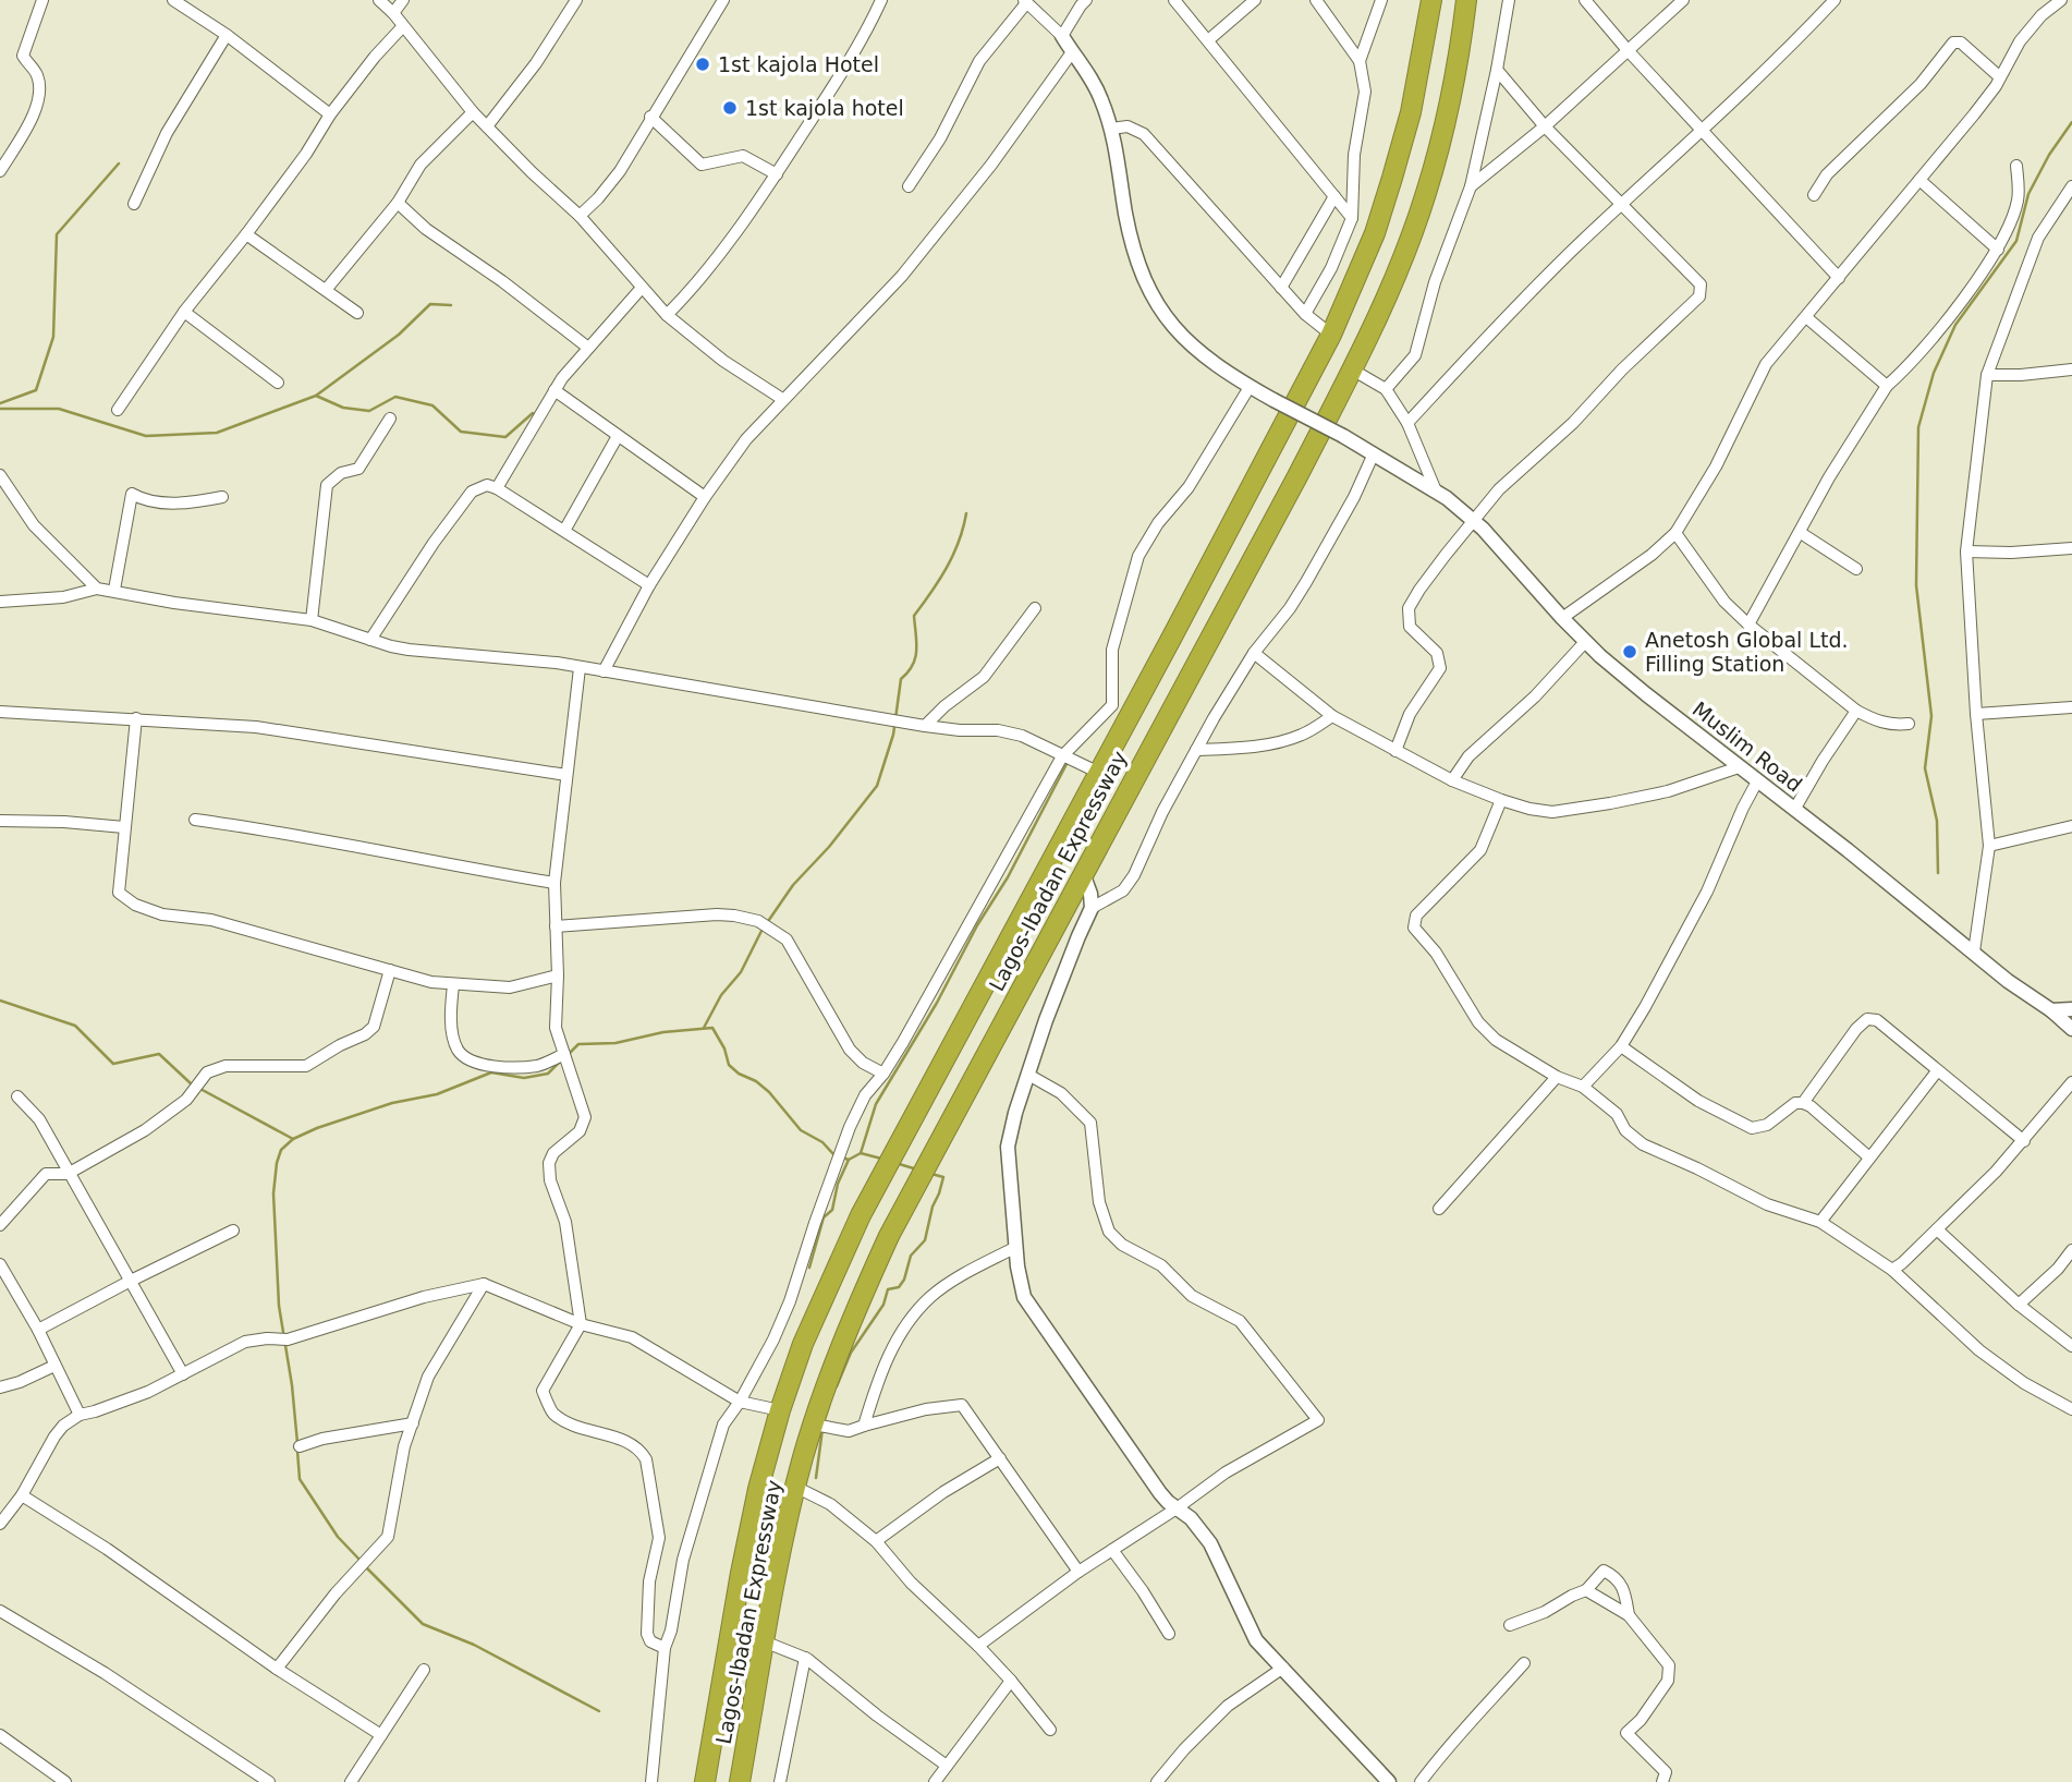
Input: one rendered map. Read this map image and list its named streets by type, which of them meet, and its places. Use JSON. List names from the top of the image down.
{
  "streets": {
    "highway": ["Lagos-Ibadan Expressway"],
    "street": ["Muslim Road"]
  },
  "places": ["1st kajola Hotel", "1st kajola hotel", "Anetosh Global Ltd. Filling Station"]
}
